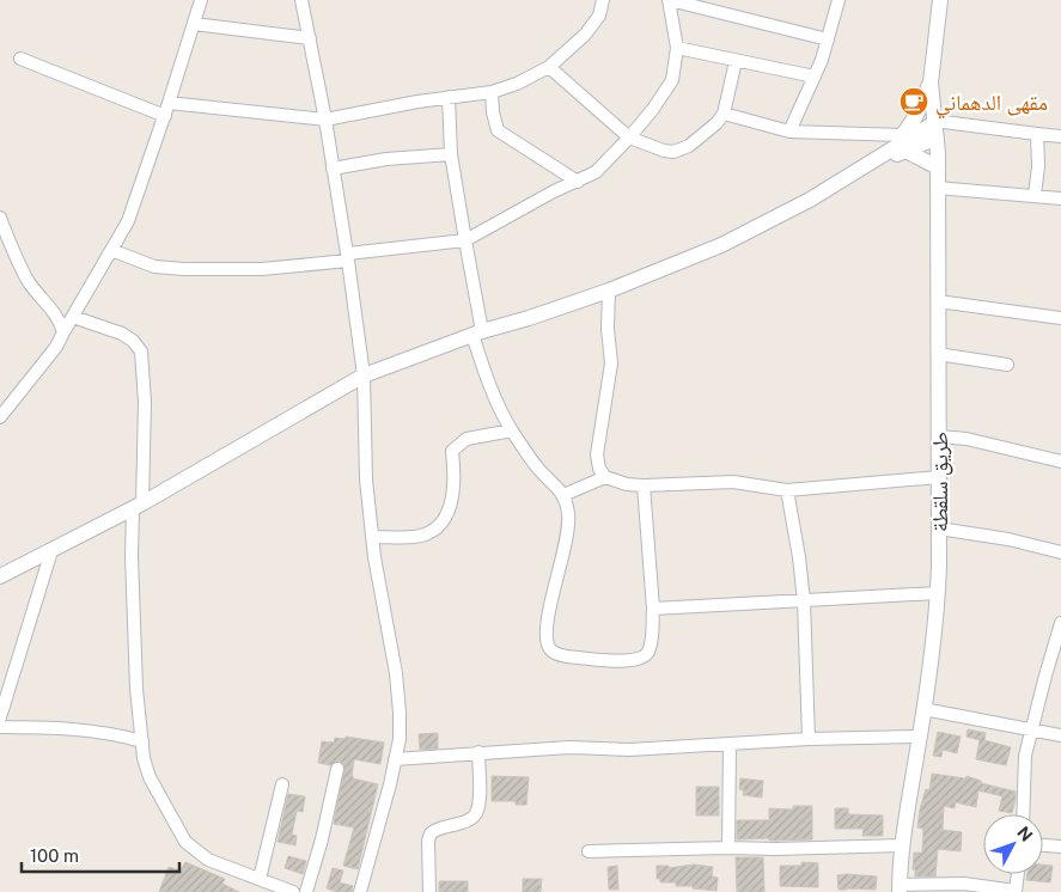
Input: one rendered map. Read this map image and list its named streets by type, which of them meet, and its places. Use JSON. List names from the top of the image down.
{
  "streets": {
    "street": ["طريق سلقطة"]
  },
  "places": {
    "cafe": ["مقهى الدهماني"]
  },
  "scale_bar": "100 m",
  "north": "top right"
}
